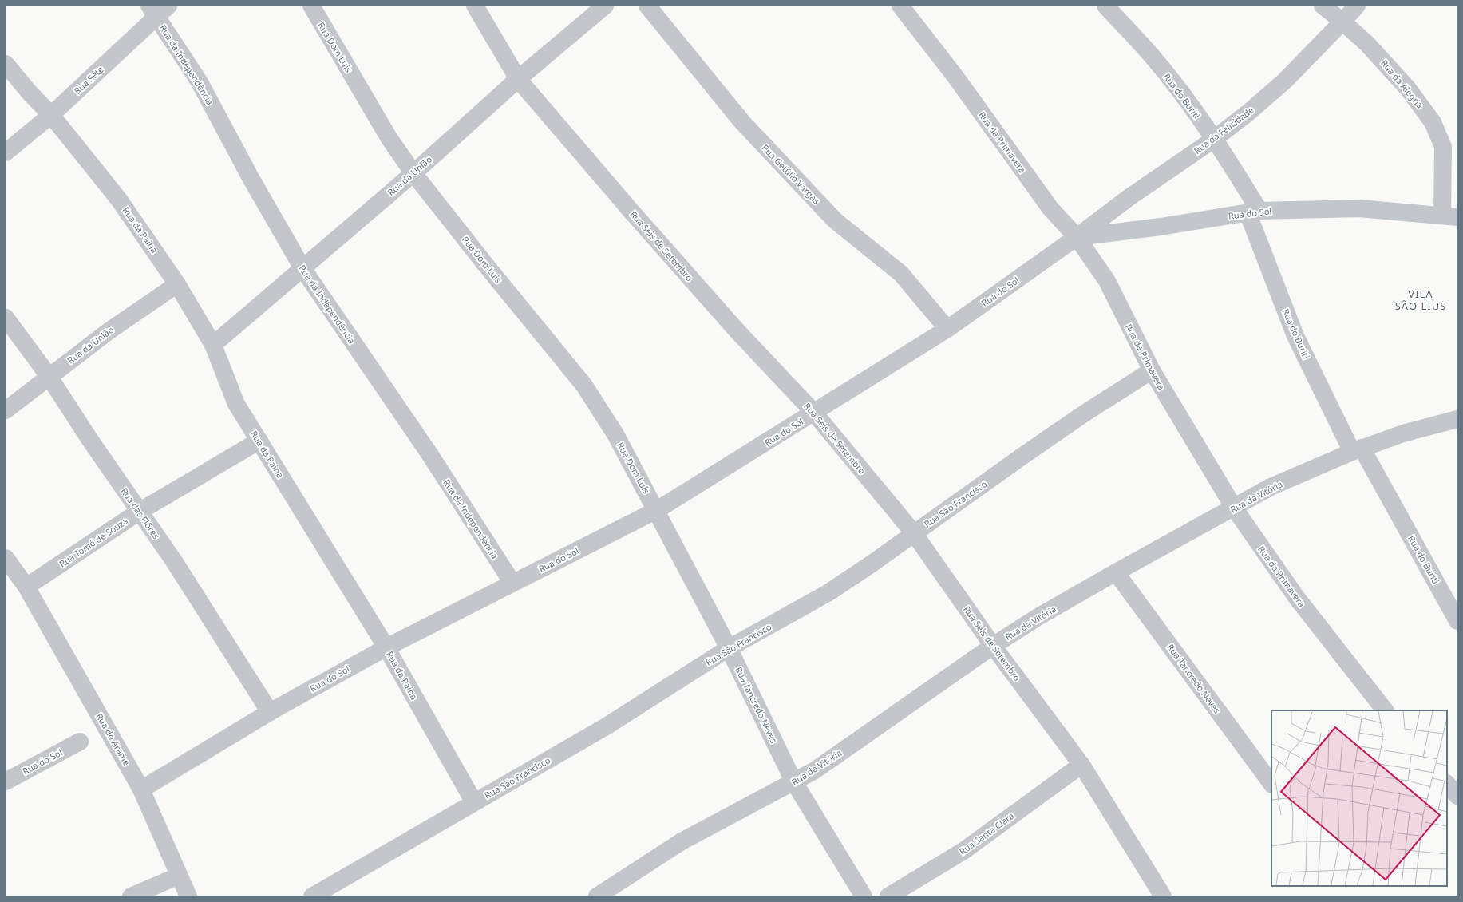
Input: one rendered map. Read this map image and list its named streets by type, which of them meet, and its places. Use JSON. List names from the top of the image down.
{
  "streets": {
    "street": [
      "Rua Dom Luís",
      "Rua da Independência",
      "Rua Sete",
      "Rua da Alegria",
      "Rua do Buriti",
      "Rua da Felicidade",
      "Rua da Primavera",
      "Rua Getúlio Vargas",
      "Rua da União",
      "Rua do Sol",
      "Rua da Paina",
      "Rua Seis de Setembro",
      "Rua da Vitória",
      "Rua São Francisco",
      "Rua das Flôres",
      "Rua Tomé de Souza",
      "Rua Tancredo Neves",
      "Rua do Arame",
      "Rua Santa Clara"
    ]
  },
  "crossings": [
    ["Rua Dom Luís", "Rua da União"],
    ["Rua Dom Luís", "Rua do Sol"],
    ["Rua Dom Luís", "Rua Tancredo Neves"],
    ["Rua da Independência", "Rua Sete"],
    ["Rua da Independência", "Rua da União"],
    ["Rua da Independência", "Rua do Sol"],
    ["Rua Sete", "Rua da Paina"],
    ["Rua da Alegria", "Rua da Felicidade"],
    ["Rua da Alegria", "Rua do Sol"],
    ["Rua do Buriti", "Rua da Felicidade"],
    ["Rua do Buriti", "Rua do Sol"],
    ["Rua do Buriti", "Rua da Vitória"],
    ["Rua da Felicidade", "Rua da Primavera"],
    ["Rua da Felicidade", "Rua do Sol"],
    ["Rua da Primavera", "Rua do Sol"],
    ["Rua da Primavera", "Rua da Vitória"],
    ["Rua da Primavera", "Rua São Francisco"],
    ["Rua Getúlio Vargas", "Rua do Sol"],
    ["Rua da União", "Rua da Paina"],
    ["Rua da União", "Rua Seis de Setembro"],
    ["Rua da União", "Rua das Flôres"],
    ["Rua do Sol", "Rua da Paina"],
    ["Rua do Sol", "Rua Seis de Setembro"],
    ["Rua do Sol", "Rua das Flôres"],
    ["Rua do Sol", "Rua Tancredo Neves"],
    ["Rua do Sol", "Rua do Arame"],
    ["Rua da Paina", "Rua São Francisco"],
    ["Rua da Paina", "Rua Tomé de Souza"],
    ["Rua Seis de Setembro", "Rua da Vitória"],
    ["Rua Seis de Setembro", "Rua São Francisco"],
    ["Rua Seis de Setembro", "Rua Santa Clara"],
    ["Rua da Vitória", "Rua Tancredo Neves"],
    ["Rua São Francisco", "Rua Tancredo Neves"],
    ["Rua das Flôres", "Rua Tomé de Souza"],
    ["Rua Tomé de Souza", "Rua do Arame"]
  ],
  "districts": ["VILA SÃO LIUS"]
}
